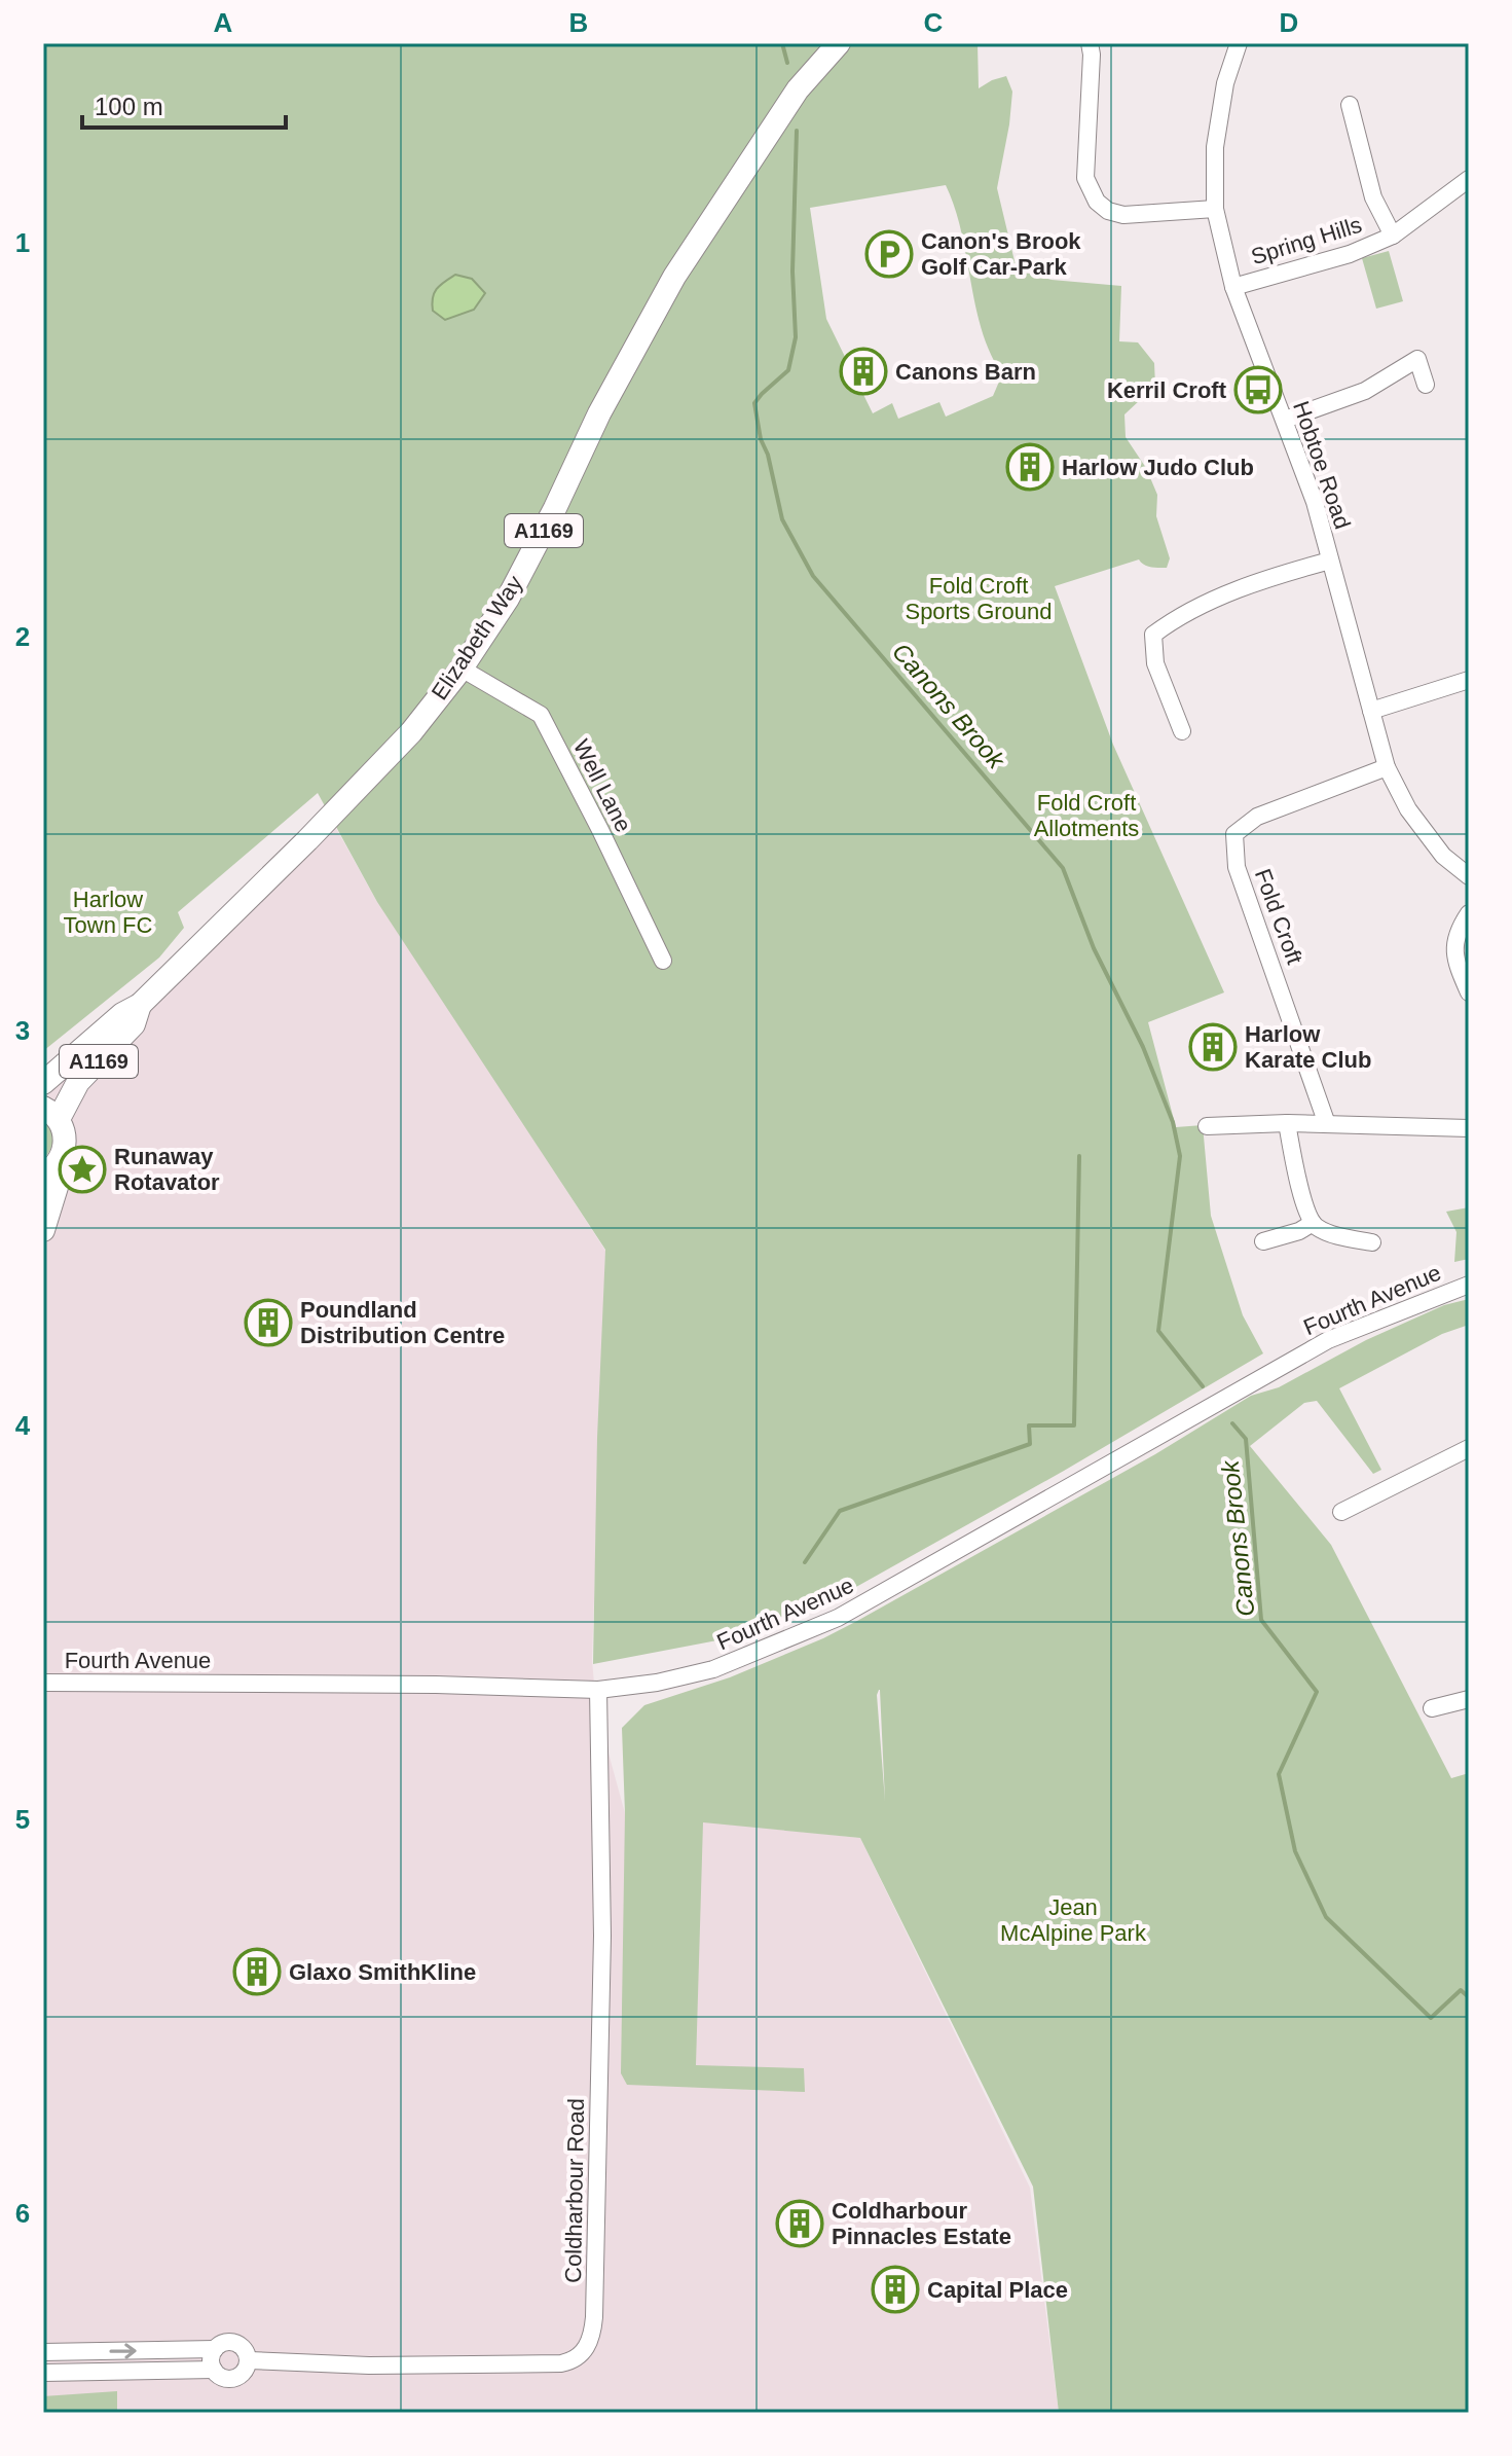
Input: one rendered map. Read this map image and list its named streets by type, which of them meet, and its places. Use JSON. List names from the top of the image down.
{
  "streets": {
    "main road": ["A1169", "Elizabeth Way"],
    "street": [
      "Spring Hills",
      "Hobtoe Road",
      "Well Lane",
      "Fold Croft",
      "Fourth Avenue",
      "Coldharbour Road"
    ]
  },
  "crossings": [
    ["Spring Hills", "Hobtoe Road"],
    ["Hobtoe Road", "Fold Croft"],
    ["Elizabeth Way", "Well Lane"],
    ["Fourth Avenue", "Coldharbour Road"]
  ],
  "water": ["Canons Brook"],
  "parks": [
    "Fold Croft Sports Ground",
    "Fold Croft Allotments",
    "Harlow Town FC",
    "Jean McAlpine Park"
  ],
  "places": {
    "parking": ["Canon's Brook Golf Car-Park"],
    "building": [
      "Canons Barn",
      "Harlow Judo Club",
      "Harlow Karate Club",
      "Poundland Distribution Centre",
      "Glaxo SmithKline",
      "Coldharbour Pinnacles Estate",
      "Capital Place"
    ],
    "bus stop": ["Kerril Croft"],
    "place": ["Runaway Rotavator"]
  },
  "scale_bar": "100 m",
  "grid": {
    "columns": [
      "A",
      "B",
      "C",
      "D"
    ],
    "rows": [
      "1",
      "2",
      "3",
      "4",
      "5",
      "6"
    ]
  }
}
